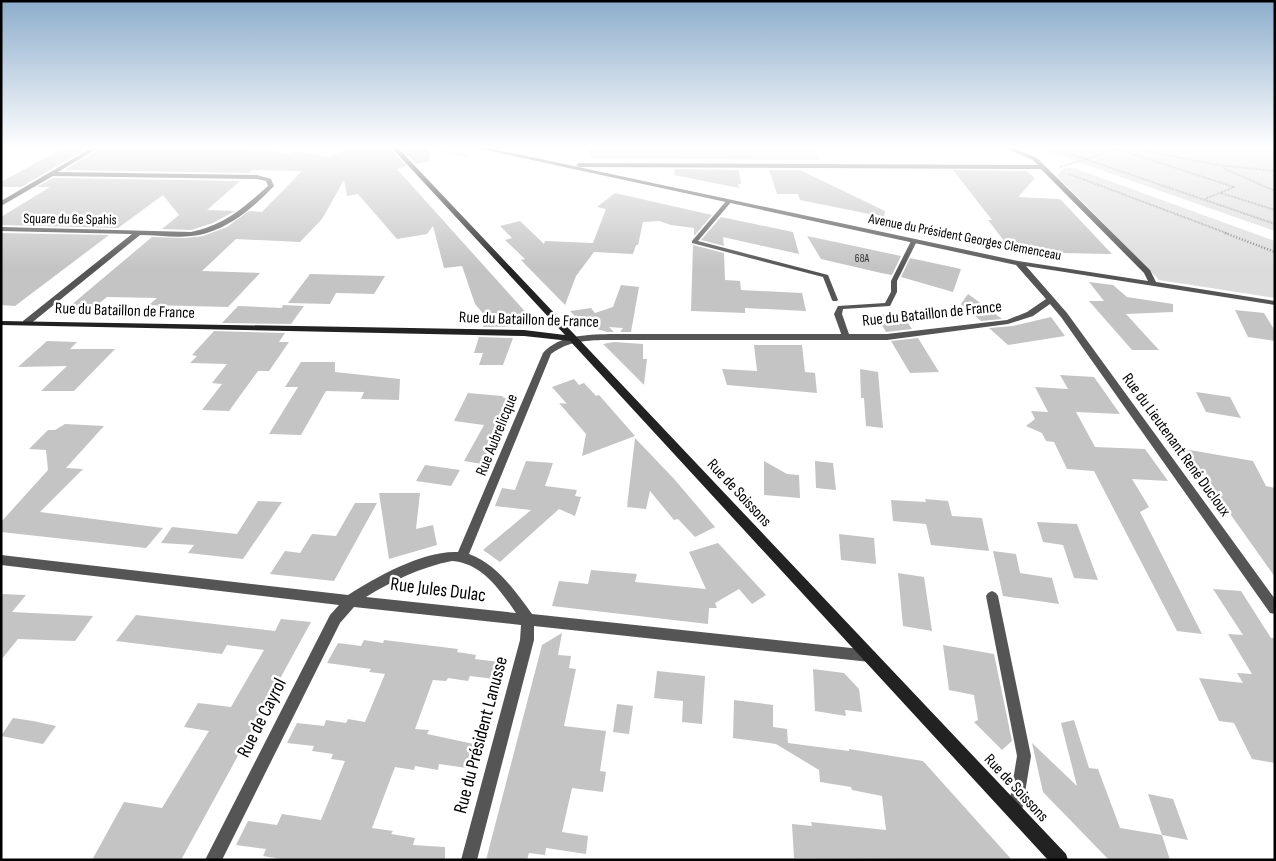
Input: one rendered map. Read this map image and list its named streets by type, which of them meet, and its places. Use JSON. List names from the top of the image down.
{
  "streets": {
    "main road": ["Rue du Bataillon de France", "Rue de Soissons"],
    "street": [
      "Square du 6e Spahis",
      "Avenue du Président Georges Clemenceau",
      "Rue Aubrelicque",
      "Rue du Lieutenant René Ducloux",
      "Rue Jules Dulac",
      "Rue de Cayrol",
      "Rue du Président Lanusse"
    ]
  },
  "crossings": [
    ["Square du 6e Spahis", "Rue du Bataillon de France"],
    ["Avenue du Président Georges Clemenceau", "Rue du Lieutenant René Ducloux"],
    ["Rue du Bataillon de France", "Rue Aubrelicque"],
    ["Rue du Bataillon de France", "Rue du Lieutenant René Ducloux"],
    ["Rue du Bataillon de France", "Rue de Soissons"],
    ["Rue Aubrelicque", "Rue de Soissons"],
    ["Rue Aubrelicque", "Rue de Cayrol"],
    ["Rue de Soissons", "Rue Jules Dulac"],
    ["Rue Jules Dulac", "Rue de Cayrol"],
    ["Rue Jules Dulac", "Rue du Président Lanusse"]
  ],
  "house_numbers": ["68A"]
}
